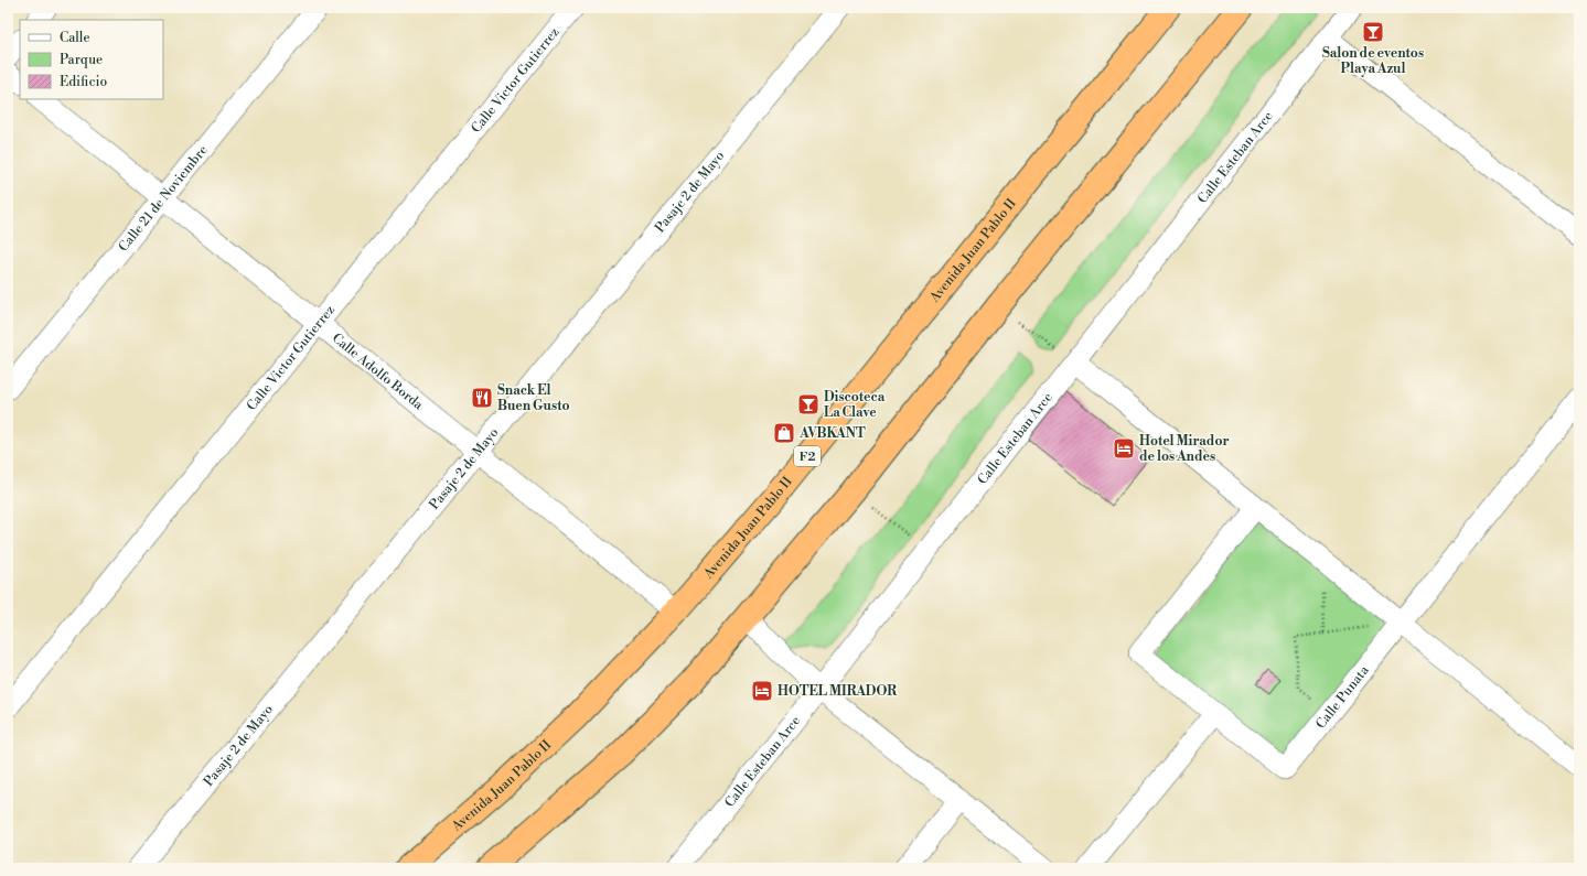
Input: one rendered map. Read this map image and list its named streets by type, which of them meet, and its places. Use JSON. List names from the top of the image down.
{
  "streets": {
    "highway": ["Avenida Juan Pablo II", "F2"],
    "street": [
      "Calle Victor Gutierrez",
      "Calle Esteban Arce",
      "Pasaje 2 de Mayo",
      "Calle 21 de Noviembre",
      "Calle Adolfo Borda",
      "Calle Punata"
    ]
  },
  "crossings": [
    ["Calle Victor Gutierrez", "Calle Adolfo Borda"],
    ["Pasaje 2 de Mayo", "Calle Adolfo Borda"],
    ["Calle 21 de Noviembre", "Calle Adolfo Borda"],
    ["Avenida Juan Pablo II", "Calle Adolfo Borda"]
  ],
  "places": {
    "bar": ["Salon de eventos Playa Azul", "Discoteca La Clave"],
    "restaurant": ["Snack El Buen Gusto"],
    "shop": ["AVBKANT"],
    "hotel": ["Hotel Mirador de los Andes", "HOTEL MIRADOR"]
  },
  "legend": ["Calle", "Parque", "Edificio"]
}
